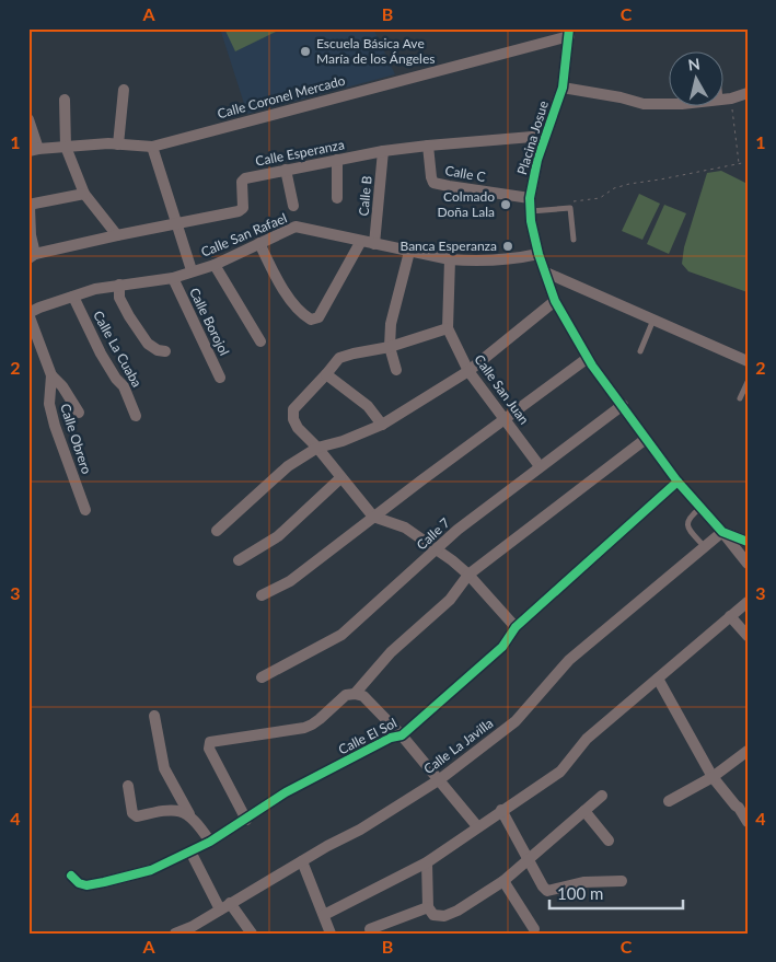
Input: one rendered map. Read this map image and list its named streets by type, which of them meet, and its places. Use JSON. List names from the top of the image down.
{
  "streets": {
    "street": [
      "Calle Coronel Mercado",
      "Placina Josue",
      "Calle Esperanza",
      "Calle C",
      "Calle B",
      "Calle San Rafael",
      "Calle Borojol",
      "Calle La Cuaba",
      "Calle San Juan",
      "Calle Obrero",
      "Calle 7",
      "Calle El Sol",
      "Calle La Javilla"
    ]
  },
  "crossings": [
    ["Calle Coronel Mercado", "Placina Josue"],
    ["Placina Josue", "Calle Esperanza"],
    ["Placina Josue", "Calle C"],
    ["Placina Josue", "Calle San Rafael"],
    ["Placina Josue", "Calle 7"],
    ["Placina Josue", "Calle El Sol"],
    ["Placina Josue", "Calle La Javilla"],
    ["Calle Esperanza", "Calle C"],
    ["Calle Esperanza", "Calle B"],
    ["Calle B", "Calle San Rafael"],
    ["Calle San Rafael", "Calle Borojol"],
    ["Calle San Rafael", "Calle La Cuaba"],
    ["Calle San Rafael", "Calle San Juan"],
    ["Calle San Rafael", "Calle Obrero"],
    ["Calle San Juan", "Calle 7"]
  ],
  "places": ["Escuela Básica Ave María de los Ángeles", "Colmado Doña Lala", "Banca Esperanza"],
  "scale_bar": "100 m",
  "north": "top",
  "grid": {
    "columns": ["A", "B", "C"],
    "rows": [
      "1",
      "2",
      "3",
      "4"
    ]
  }
}
